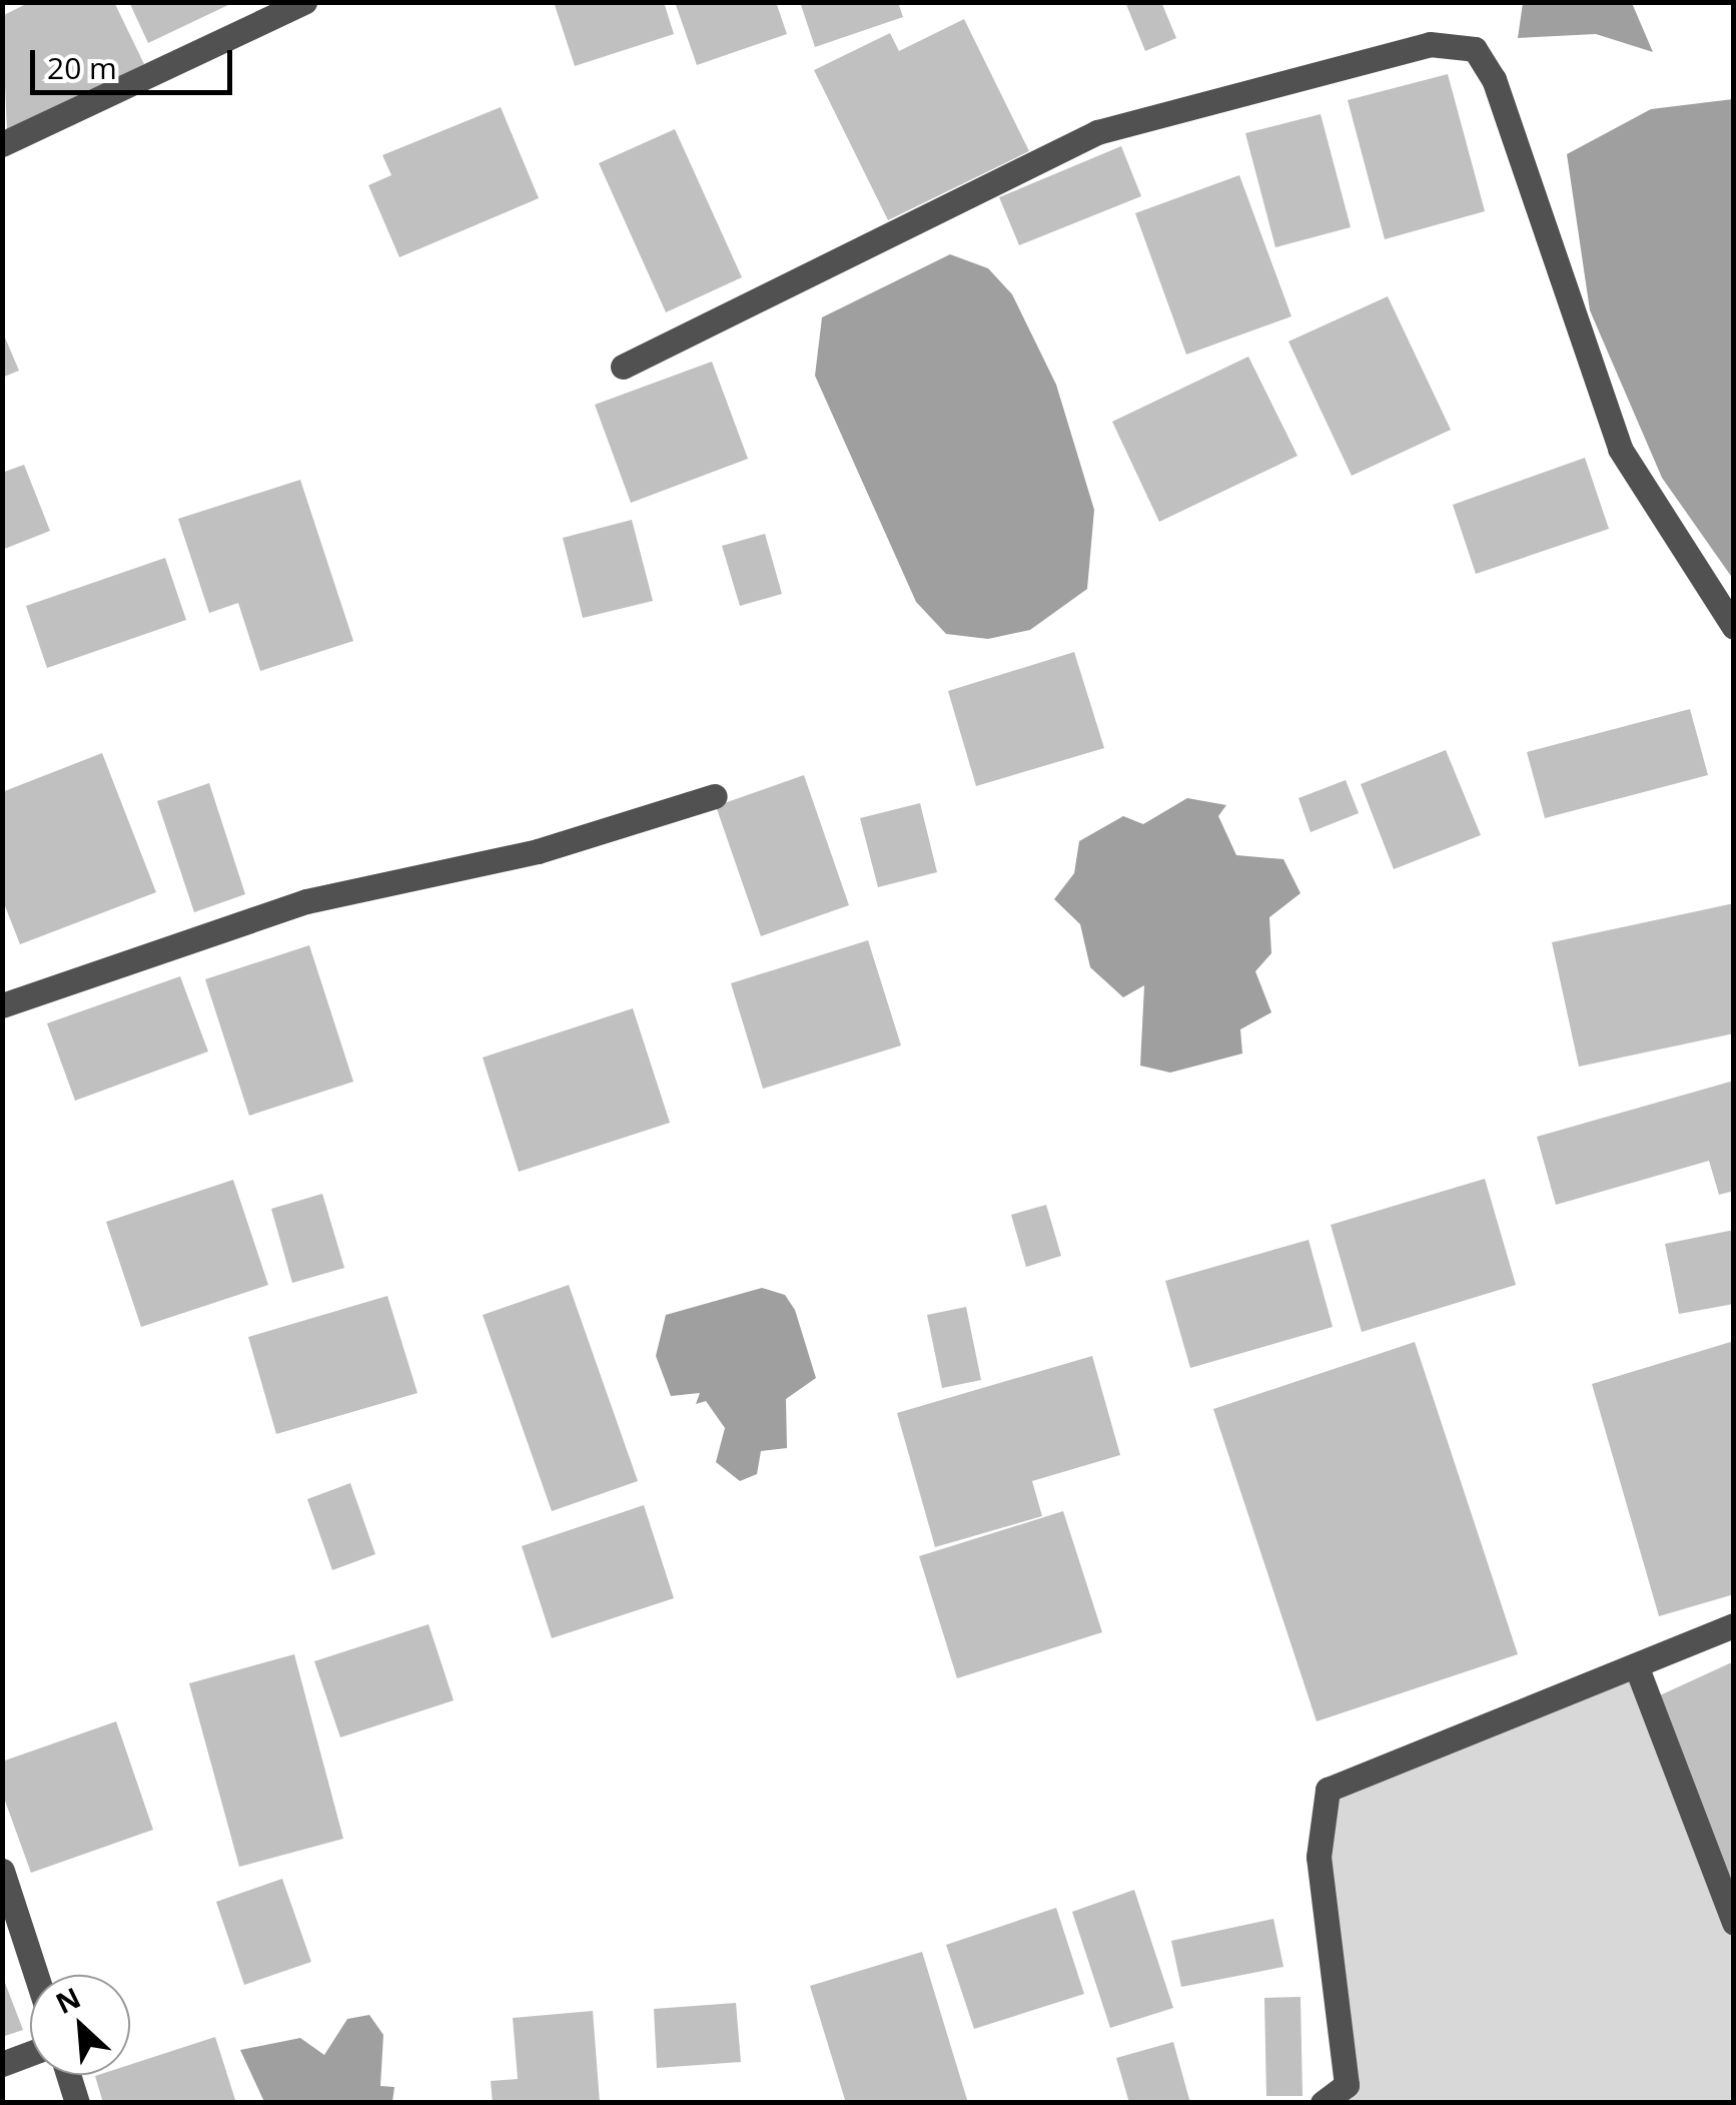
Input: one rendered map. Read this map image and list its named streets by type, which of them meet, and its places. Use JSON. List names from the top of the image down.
{
  "scale_bar": "20 m",
  "north": "top left"
}
